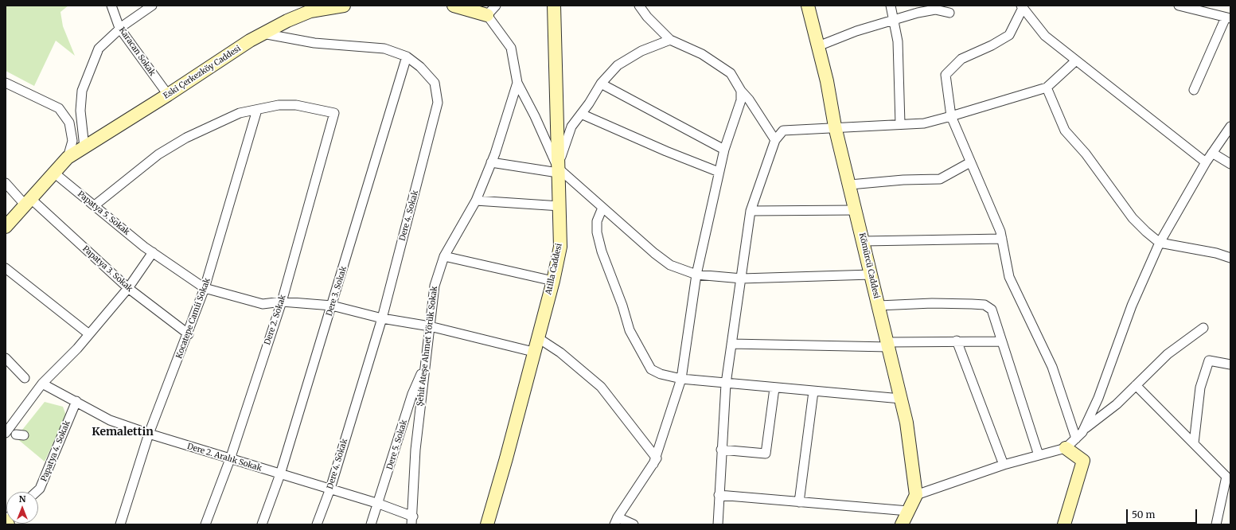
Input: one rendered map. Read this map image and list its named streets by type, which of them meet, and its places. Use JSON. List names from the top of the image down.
{
  "streets": {
    "street": [
      "Karacan Sokak",
      "Eski Çerkezköy Caddesi",
      "Papatya 5. Sokak",
      "Dere 4. Sokak",
      "Kömürcü Caddesi",
      "Papatya 3. Sokak",
      "Atilla Caddesi",
      "Dere 3. Sokak",
      "Kocatepe Camii Sokak",
      "Dere 2. Sokak",
      "Şehit Ateşe Ahmet Yörük Sokak",
      "Dere 5. Sokak",
      "Papatya 4. Sokak",
      "Dere 2. Aralık Sokak"
    ]
  },
  "crossings": [
    ["Karacan Sokak", "Eski Çerkezköy Caddesi"],
    ["Eski Çerkezköy Caddesi", "Papatya 5. Sokak"],
    ["Eski Çerkezköy Caddesi", "Dere 4. Sokak"],
    ["Eski Çerkezköy Caddesi", "Papatya 3. Sokak"],
    ["Papatya 5. Sokak", "Dere 4. Sokak"],
    ["Papatya 5. Sokak", "Atilla Caddesi"],
    ["Papatya 5. Sokak", "Dere 3. Sokak"],
    ["Papatya 5. Sokak", "Kocatepe Camii Sokak"],
    ["Papatya 5. Sokak", "Dere 2. Sokak"],
    ["Papatya 5. Sokak", "Şehit Ateşe Ahmet Yörük Sokak"],
    ["Dere 4. Sokak", "Dere 3. Sokak"],
    ["Dere 4. Sokak", "Dere 2. Aralık Sokak"],
    ["Papatya 3. Sokak", "Kocatepe Camii Sokak"],
    ["Dere 3. Sokak", "Dere 2. Aralık Sokak"],
    ["Kocatepe Camii Sokak", "Dere 2. Sokak"],
    ["Kocatepe Camii Sokak", "Dere 2. Aralık Sokak"],
    ["Dere 2. Sokak", "Dere 2. Aralık Sokak"],
    ["Şehit Ateşe Ahmet Yörük Sokak", "Dere 5. Sokak"],
    ["Şehit Ateşe Ahmet Yörük Sokak", "Dere 2. Aralık Sokak"],
    ["Dere 5. Sokak", "Dere 2. Aralık Sokak"],
    ["Papatya 4. Sokak", "Dere 2. Aralık Sokak"]
  ],
  "districts": ["Kemalettin"],
  "scale_bar": "50 m",
  "north": "top"
}
